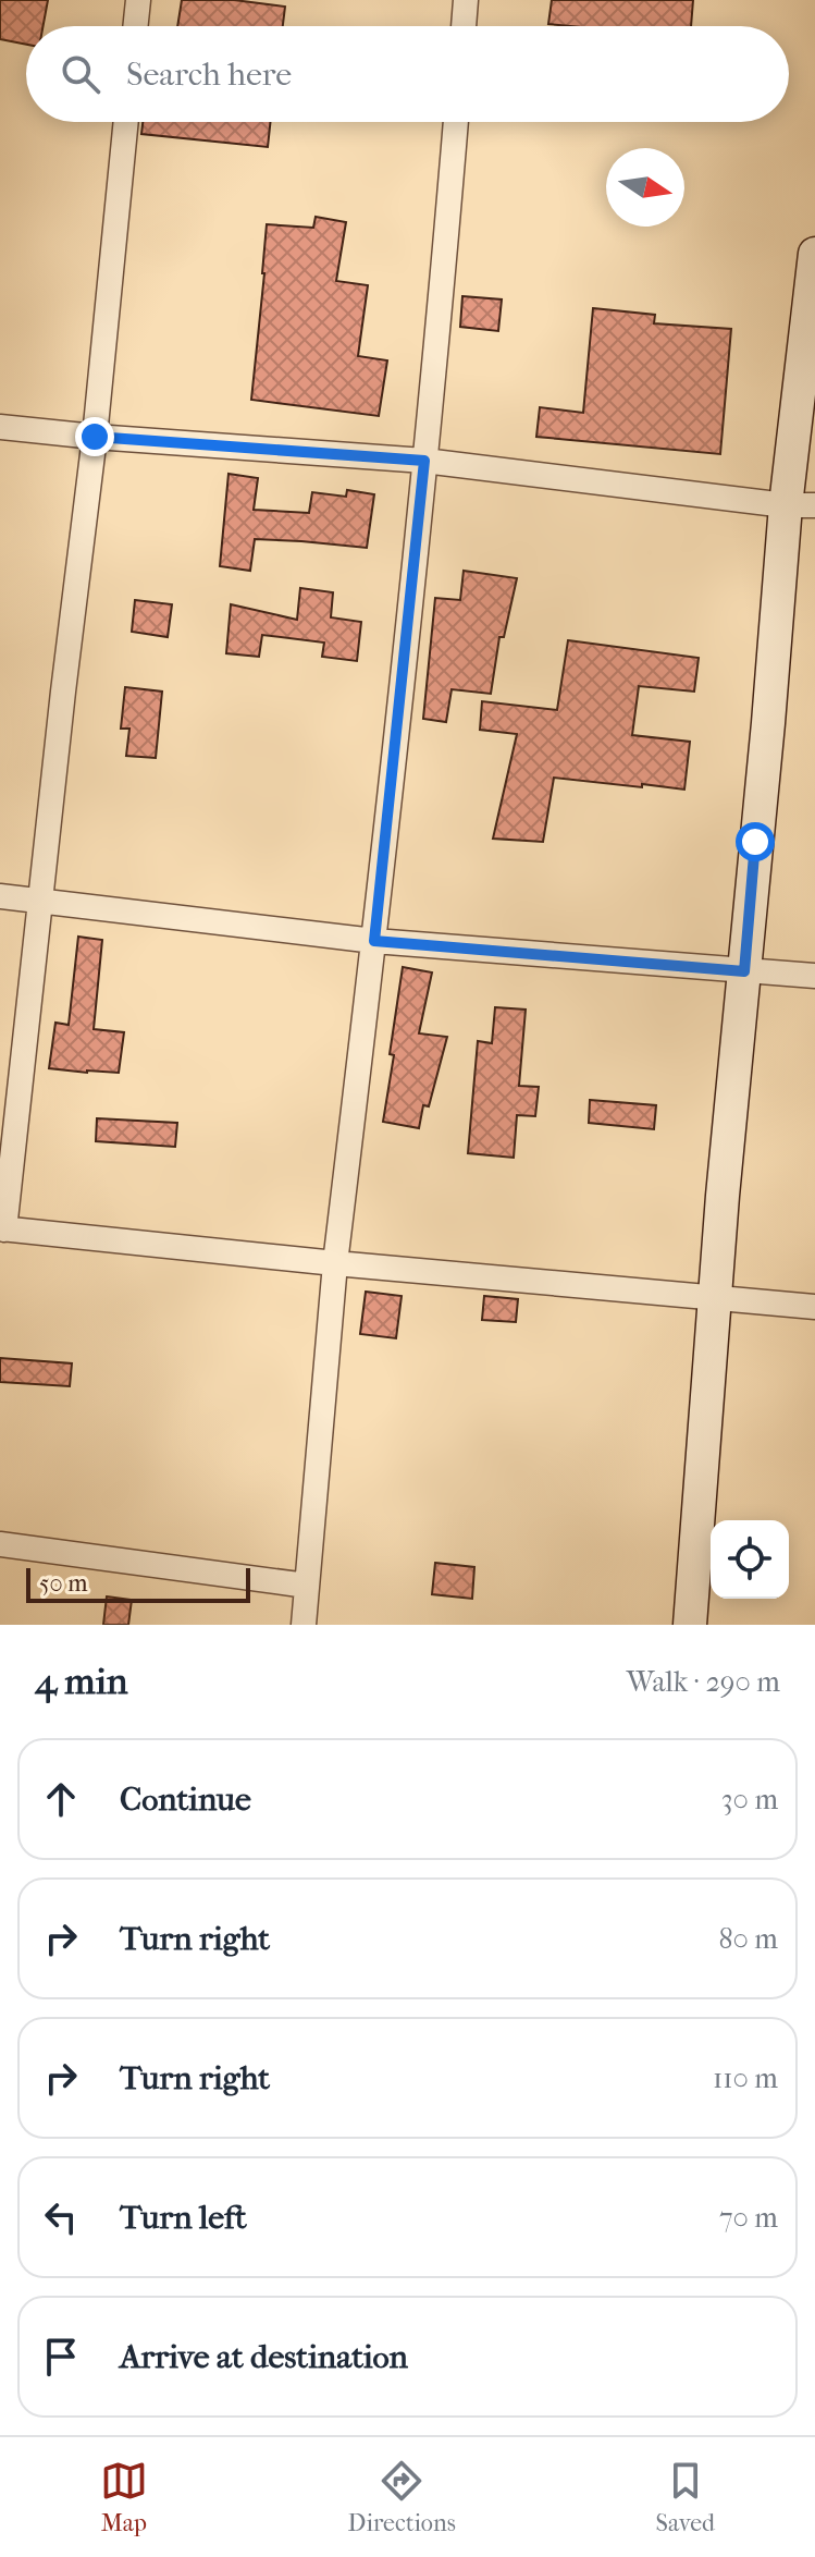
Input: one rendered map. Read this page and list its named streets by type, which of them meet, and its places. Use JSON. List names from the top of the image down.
{
  "scale_bar": "50 m",
  "north": "right",
  "page": {
    "search": "Search here",
    "scale": "50 m",
    "heading": ["4 min", "Walk · 290 m"],
    "list": [
      ["Continue", "30 m"],
      ["Turn right", "80 m"],
      ["Turn right", "110 m"],
      ["Turn left", "70 m"],
      "Arrive at destination"
    ],
    "nav": ["Map", "Directions", "Saved"]
  }
}
